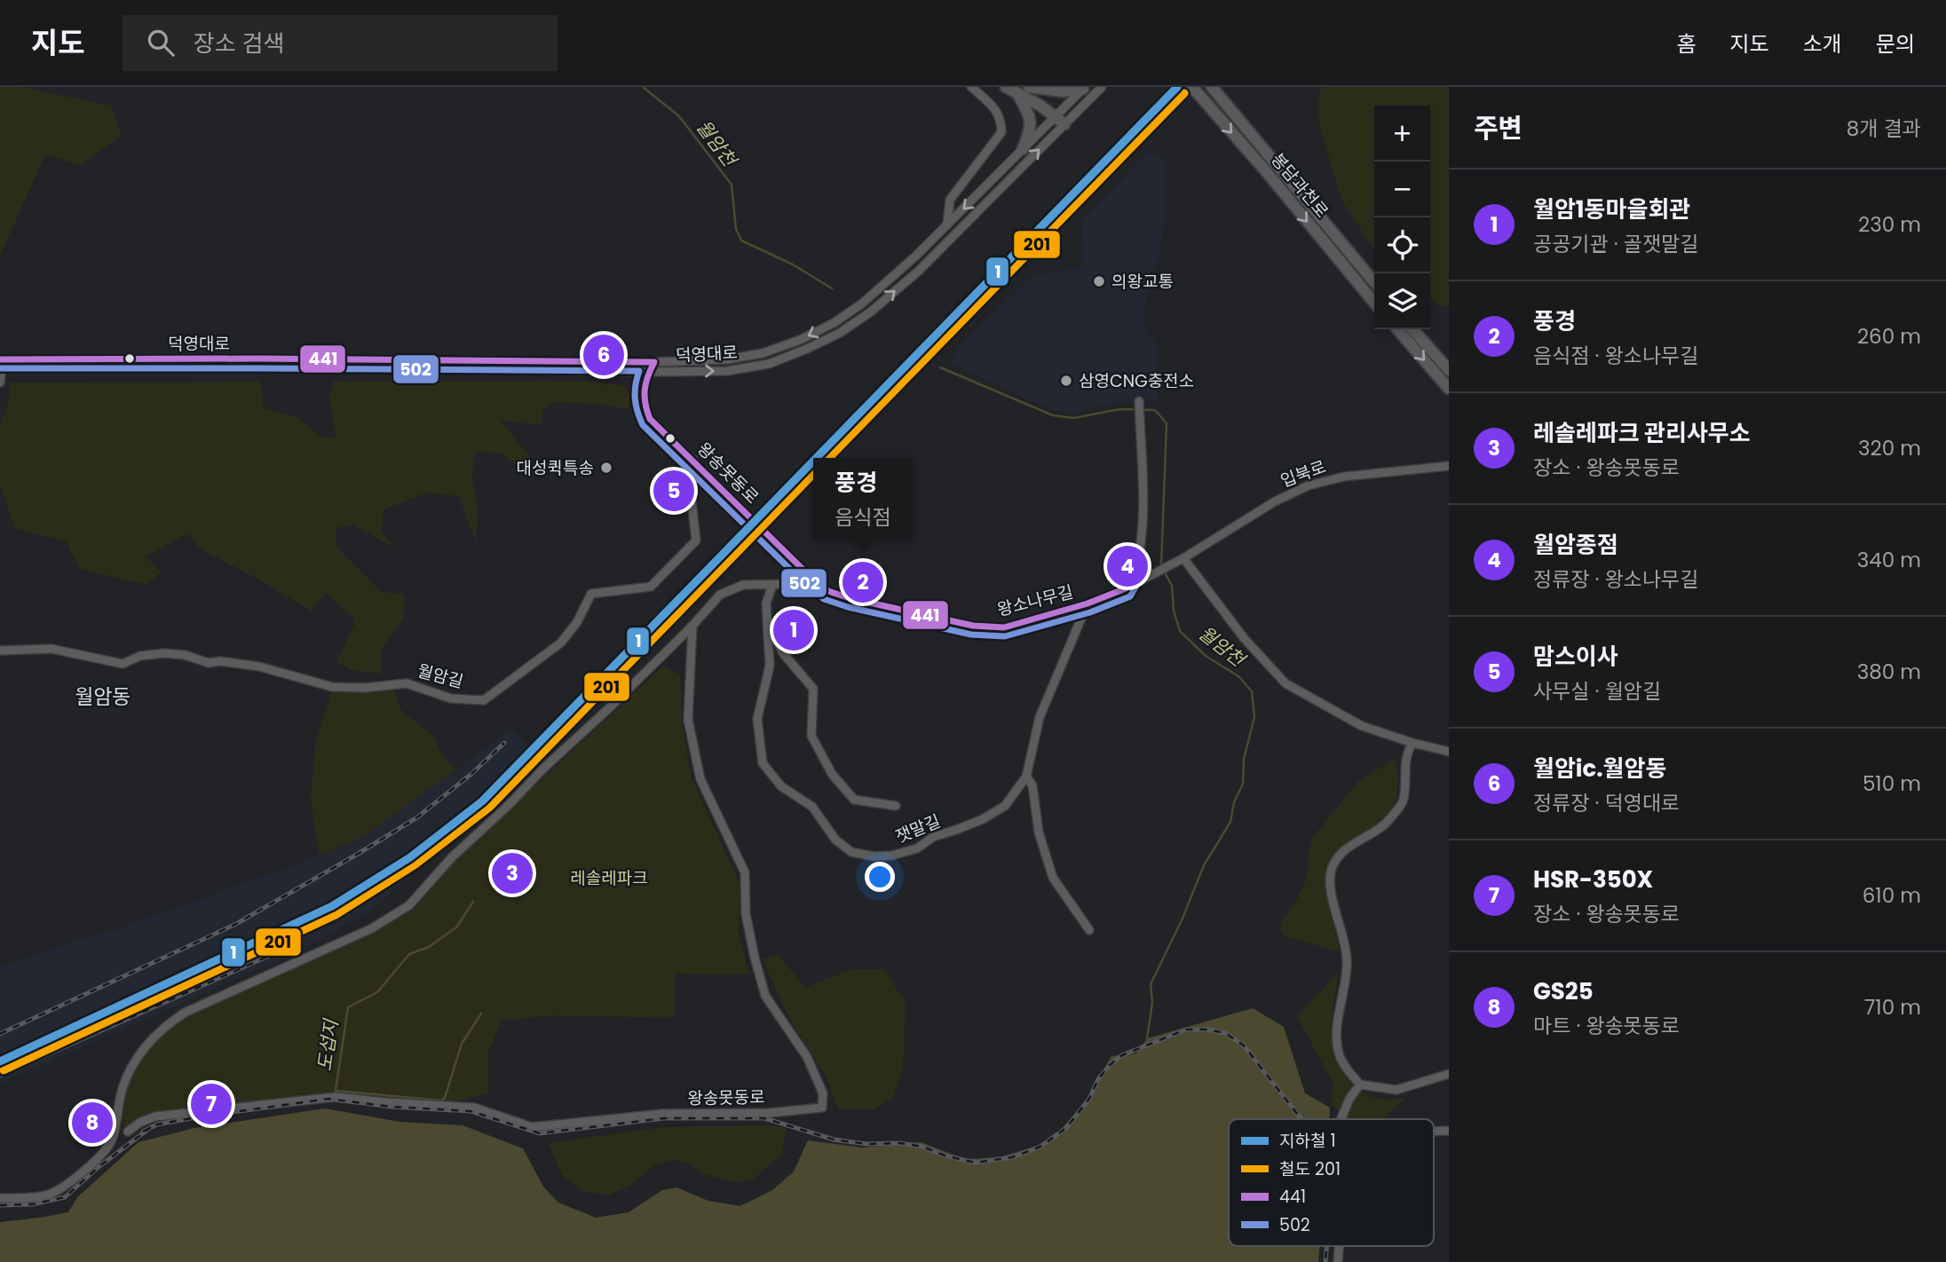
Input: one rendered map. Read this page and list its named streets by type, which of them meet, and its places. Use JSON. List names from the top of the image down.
{
  "streets": {
    "highway": ["봉담과천로"],
    "street": [
      "덕영대로",
      "왕송못동로",
      "입북로",
      "왕소나무길",
      "월암길",
      "잿말길"
    ]
  },
  "crossings": [
    ["덕영대로", "왕송못동로"],
    ["왕송못동로", "왕소나무길"],
    ["왕송못동로", "월암길"],
    ["입북로", "왕소나무길"],
    ["왕소나무길", "잿말길"]
  ],
  "districts": ["월암동"],
  "water": ["월암천", "도섭지"],
  "parks": ["레솔레파크"],
  "places": ["의왕교통", "삼영CNG충전소", "대성퀵특송"],
  "lines": [
    "metro line 1",
    "rail line 201",
    "transit line 441",
    "transit line 502"
  ],
  "legend": [
    "지하철 1",
    "철도 201",
    "441",
    "502"
  ],
  "page": {
    "header": "지도",
    "search": "장소 검색",
    "nav": [
      "홈",
      "지도",
      "소개",
      "문의"
    ],
    "heading": ["주변", "8개 결과"],
    "map_buttons": ["+", "−"],
    "list": [
      {
        "mark": "1",
        "name": "월암1동마을회관",
        "note": "공공기관 · 골잿말길",
        "value": "230 m"
      },
      {
        "mark": "2",
        "name": "풍경",
        "note": "음식점 · 왕소나무길",
        "value": "260 m"
      },
      {
        "mark": "3",
        "name": "레솔레파크 관리사무소",
        "note": "장소 · 왕송못동로",
        "value": "320 m"
      },
      {
        "mark": "4",
        "name": "월암종점",
        "note": "정류장 · 왕소나무길",
        "value": "340 m"
      },
      {
        "mark": "5",
        "name": "맘스이사",
        "note": "사무실 · 월암길",
        "value": "380 m"
      },
      {
        "mark": "6",
        "name": "월암ic.월암동",
        "note": "정류장 · 덕영대로",
        "value": "510 m"
      },
      {
        "mark": "7",
        "name": "HSR-350X",
        "note": "장소 · 왕송못동로",
        "value": "610 m"
      },
      {
        "mark": "8",
        "name": "GS25",
        "note": "마트 · 왕송못동로",
        "value": "710 m"
      }
    ],
    "pins": [
      "6",
      "5",
      "4",
      "2",
      "1",
      "3",
      "7",
      "8"
    ],
    "popup": ["풍경", "음식점"]
  }
}
